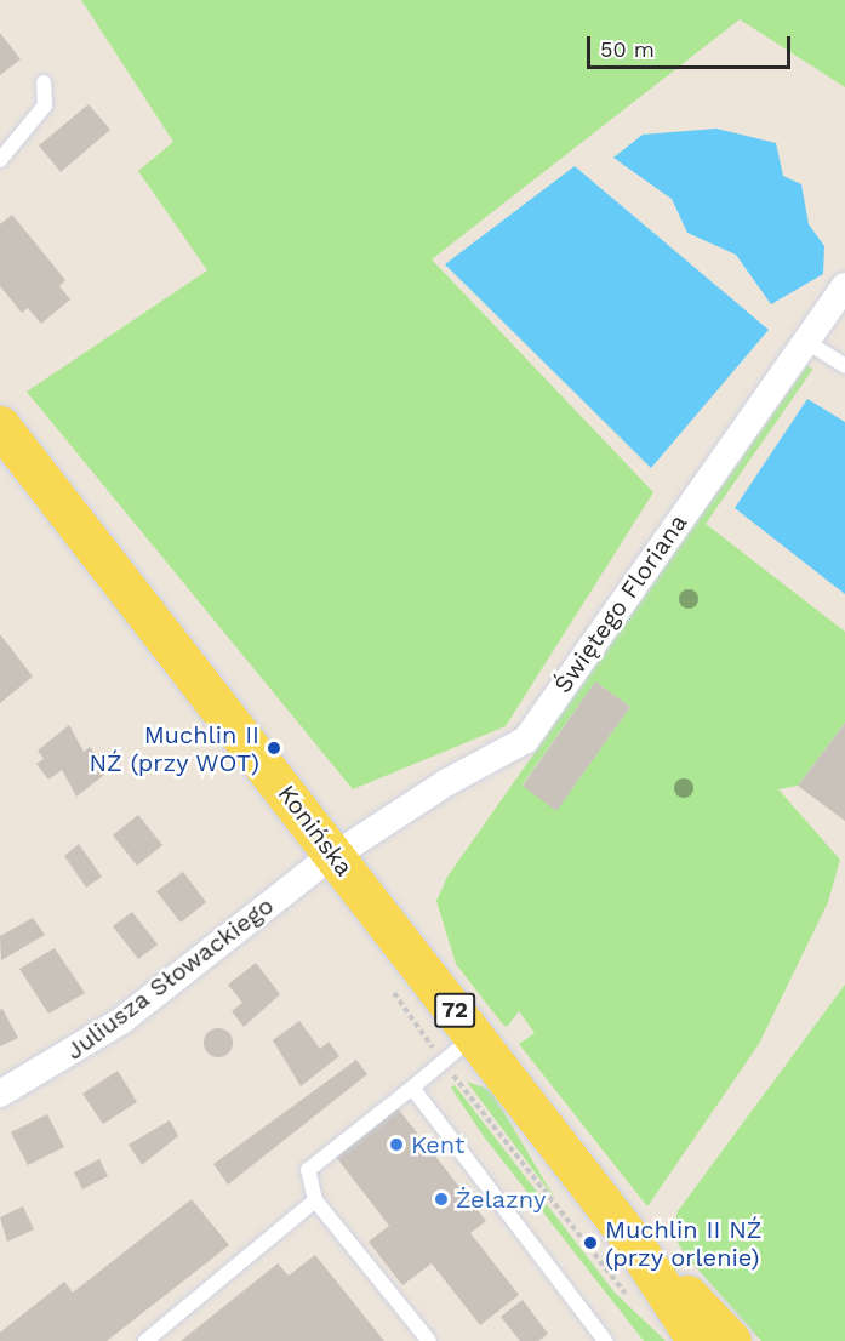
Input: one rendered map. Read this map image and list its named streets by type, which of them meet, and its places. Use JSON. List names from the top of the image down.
{
  "streets": {
    "main road": ["Konińska", "72"],
    "street": ["Świętego Floriana", "Juliusza Słowackiego"]
  },
  "crossings": [
    ["Świętego Floriana", "Konińska"],
    ["Świętego Floriana", "Juliusza Słowackiego"],
    ["Konińska", "Juliusza Słowackiego"]
  ],
  "places": [
    "Muchlin II NŹ (przy WOT)",
    "Kent",
    "Żelazny",
    "Muchlin II NŹ (przy orlenie)"
  ],
  "scale_bar": "50 m"
}
